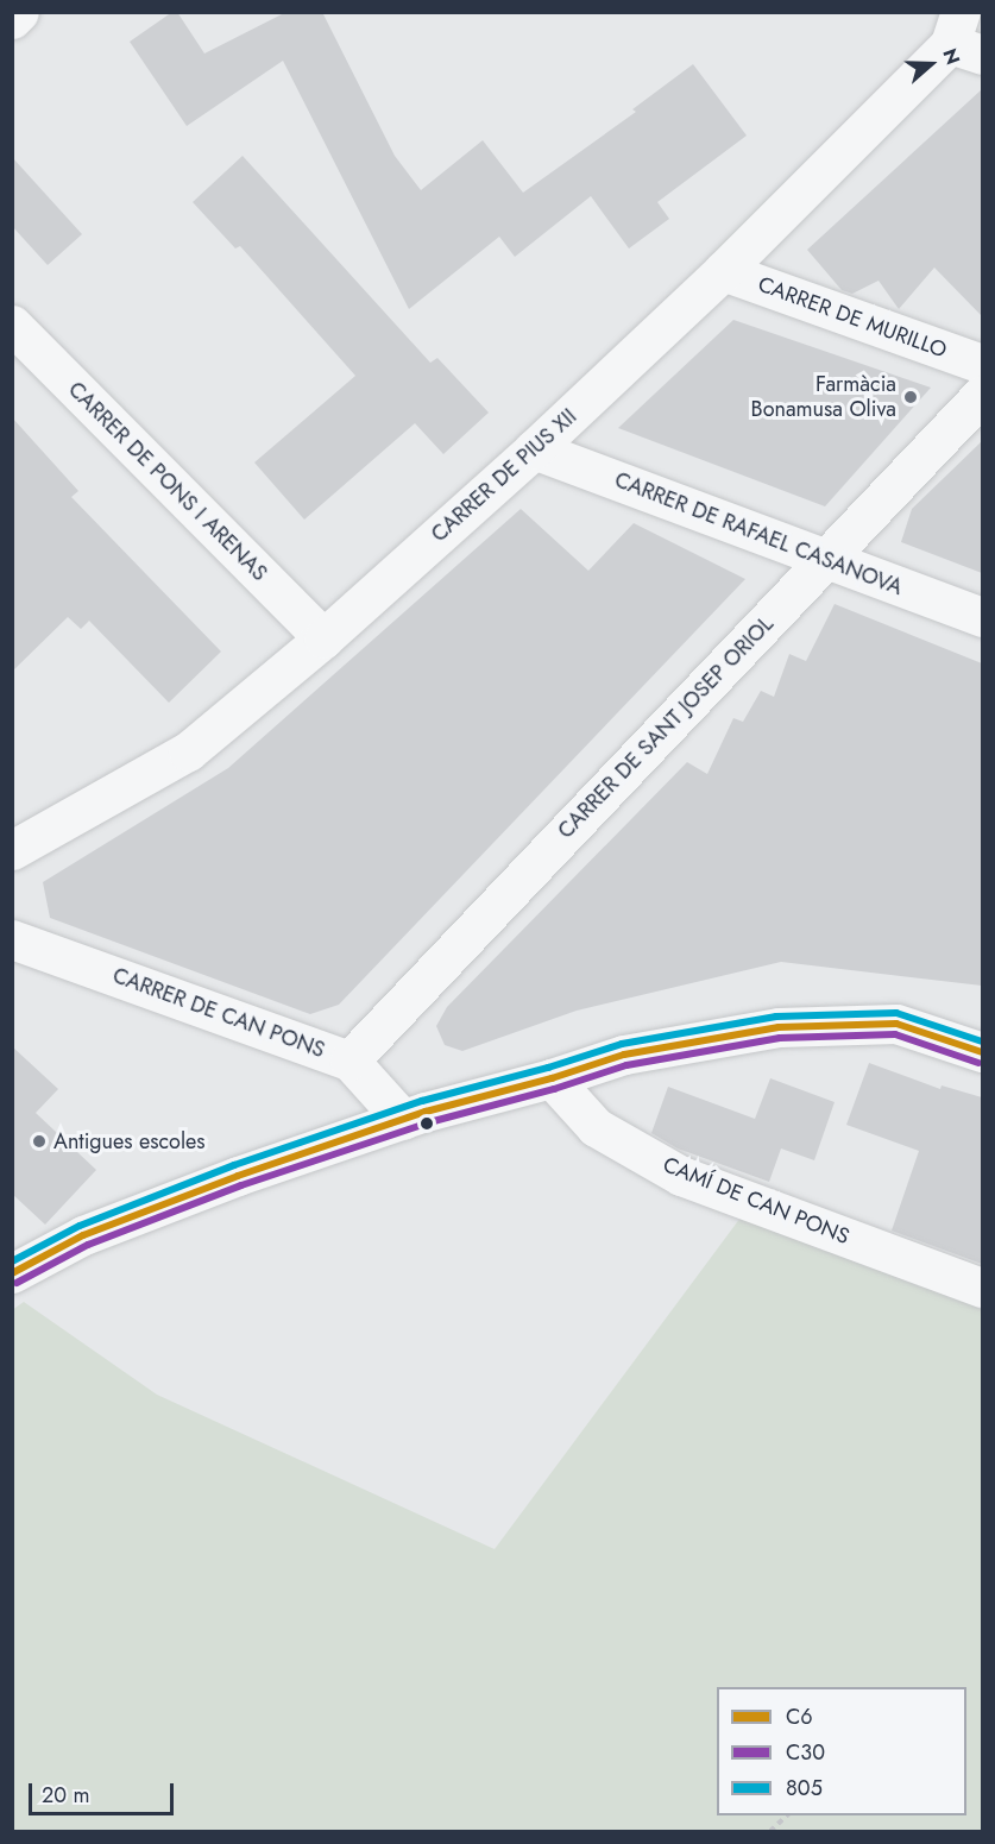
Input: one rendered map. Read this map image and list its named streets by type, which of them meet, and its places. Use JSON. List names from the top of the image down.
{
  "streets": {
    "street": [
      "CARRER DE MURILLO",
      "CARRER DE PIUS XII",
      "CARRER DE PONS I ARENAS",
      "CARRER DE RAFAEL CASANOVA",
      "CARRER DE SANT JOSEP ORIOL",
      "CARRER DE CAN PONS",
      "CAMÍ DE CAN PONS"
    ]
  },
  "crossings": [
    ["CARRER DE MURILLO", "CARRER DE PIUS XII"],
    ["CARRER DE PIUS XII", "CARRER DE PONS I ARENAS"],
    ["CARRER DE PIUS XII", "CARRER DE RAFAEL CASANOVA"],
    ["CARRER DE RAFAEL CASANOVA", "CARRER DE SANT JOSEP ORIOL"],
    ["CARRER DE SANT JOSEP ORIOL", "CARRER DE CAN PONS"]
  ],
  "places": ["Farmàcia Bonamusa Oliva", "Antigues escoles"],
  "lines": ["transit line 805", "transit line C6", "transit line C30"],
  "legend": ["C6", "C30", "805"],
  "scale_bar": "20 m",
  "north": "right"
}
